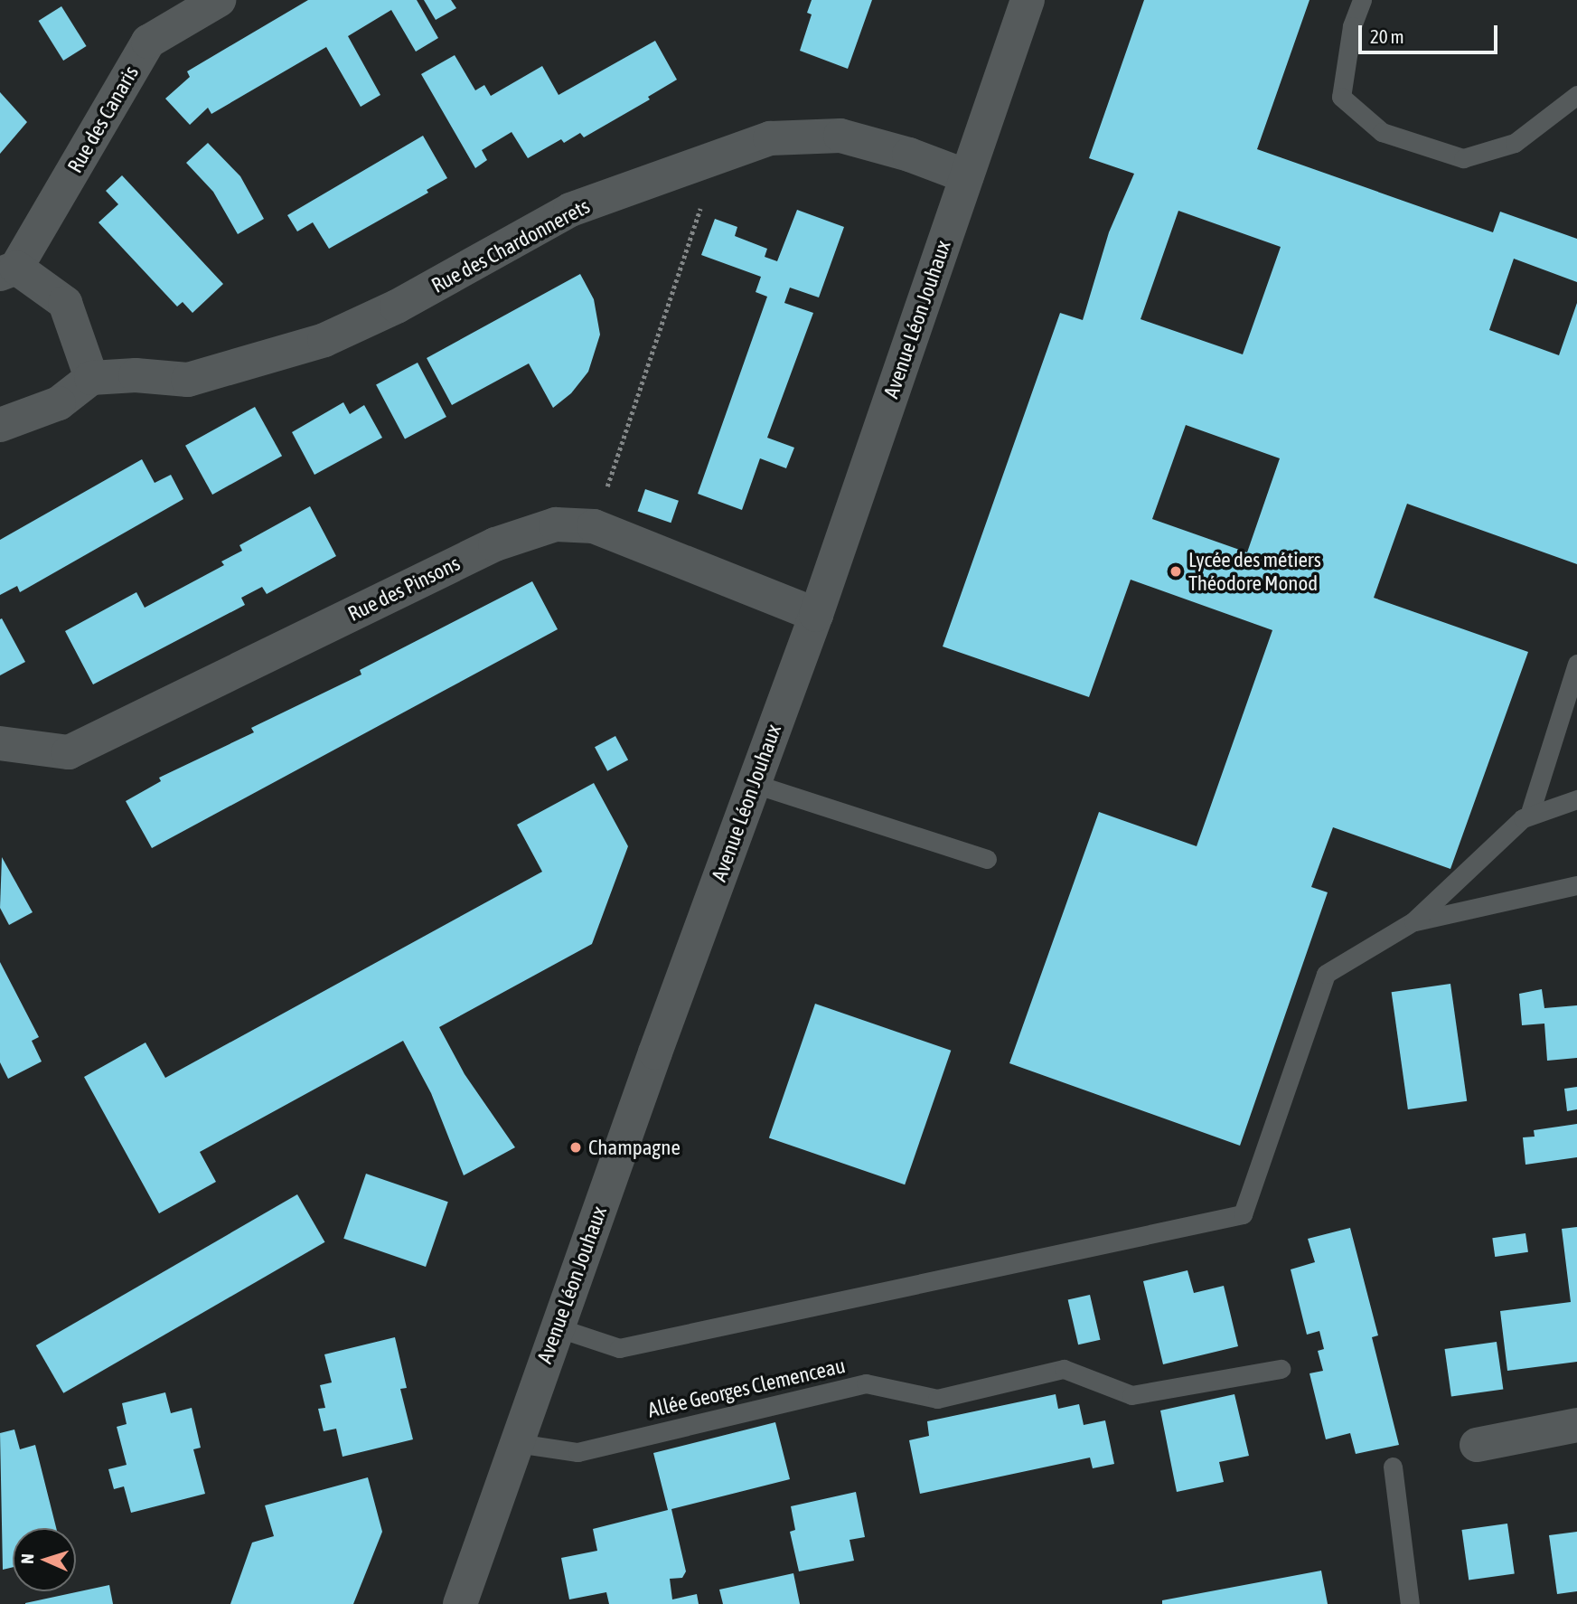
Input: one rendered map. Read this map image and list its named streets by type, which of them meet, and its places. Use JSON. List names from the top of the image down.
{
  "streets": {
    "street": [
      "Rue des Canaris",
      "Rue des Chardonnerets",
      "Avenue Léon Jouhaux",
      "Rue des Pinsons"
    ],
    "lane": ["Allée Georges Clemenceau"]
  },
  "crossings": [
    ["Rue des Chardonnerets", "Avenue Léon Jouhaux"],
    ["Avenue Léon Jouhaux", "Rue des Pinsons"],
    ["Avenue Léon Jouhaux", "Allée Georges Clemenceau"]
  ],
  "places": ["Lycée des métiers Théodore Monod", "Champagne"],
  "scale_bar": "20 m",
  "north": "left"
}
